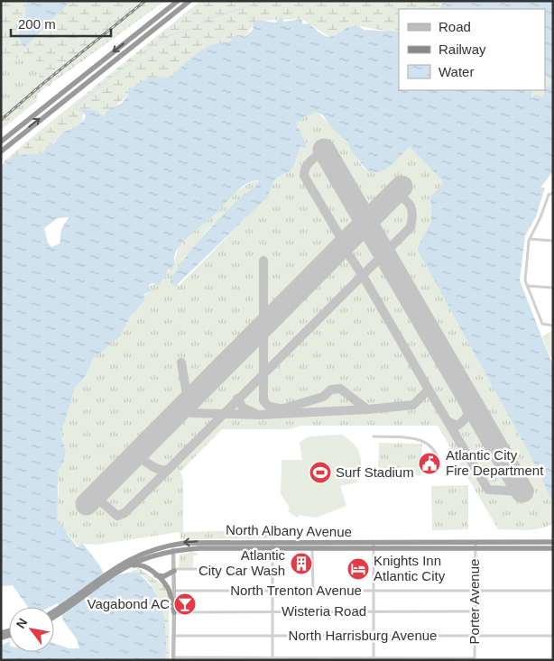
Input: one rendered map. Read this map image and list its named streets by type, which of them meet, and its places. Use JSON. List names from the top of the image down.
{
  "streets": {
    "highway": ["North Albany Avenue"],
    "street": [
      "North Trenton Avenue",
      "Porter Avenue",
      "Wisteria Road",
      "North Harrisburg Avenue"
    ]
  },
  "crossings": [
    ["North Albany Avenue", "Porter Avenue"],
    ["North Trenton Avenue", "Porter Avenue"],
    ["Porter Avenue", "Wisteria Road"],
    ["Porter Avenue", "North Harrisburg Avenue"]
  ],
  "places": {
    "public building": ["Atlantic City Fire Department"],
    "sports": ["Surf Stadium"],
    "building": ["Atlantic City Car Wash"],
    "hotel": ["Knights Inn Atlantic City"],
    "bar": ["Vagabond AC"]
  },
  "legend": ["Road", "Railway", "Water"],
  "scale_bar": "200 m",
  "north": "top left"
}
